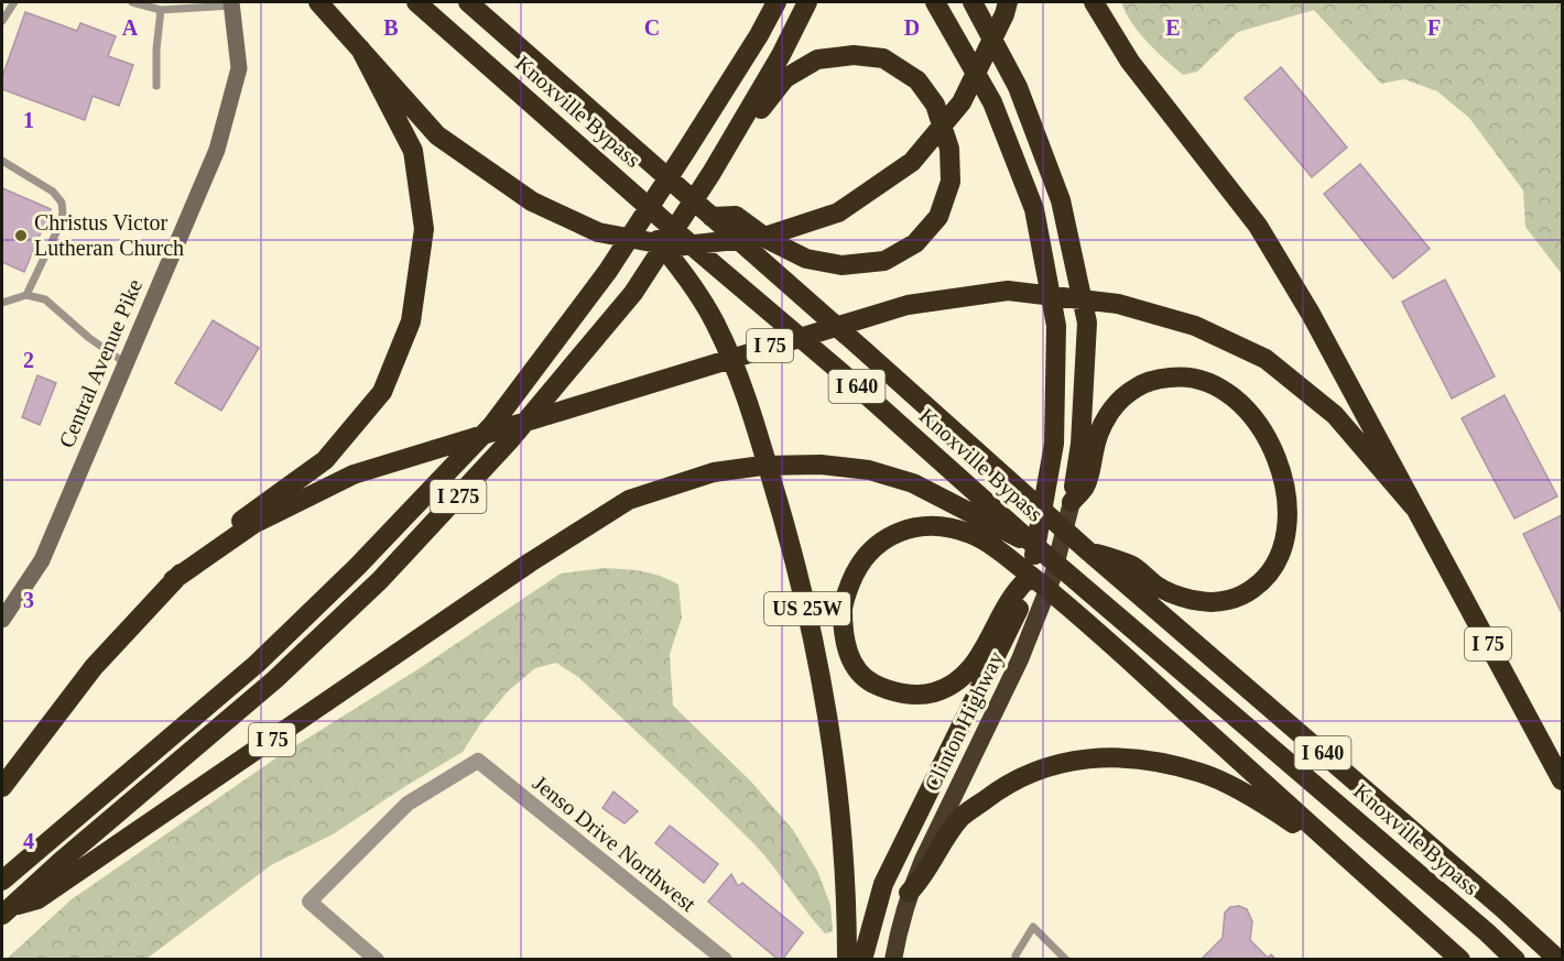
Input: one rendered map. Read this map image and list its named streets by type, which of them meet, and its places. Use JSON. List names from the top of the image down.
{
  "streets": {
    "highway": [
      "Knoxville Bypass",
      "I 75",
      "I 640",
      "I 275",
      "US 25W",
      "Clinton Highway"
    ],
    "main road": ["Central Avenue Pike"],
    "street": ["Jenso Drive Northwest"]
  },
  "crossings": [
    ["Knoxville Bypass", "I 75"],
    ["Knoxville Bypass", "US 25W"],
    ["I 75", "I 275"]
  ],
  "places": ["Christus Victor Lutheran Church"],
  "grid": {
    "columns": [
      "A",
      "B",
      "C",
      "D",
      "E",
      "F"
    ],
    "rows": [
      "1",
      "2",
      "3",
      "4"
    ]
  }
}
